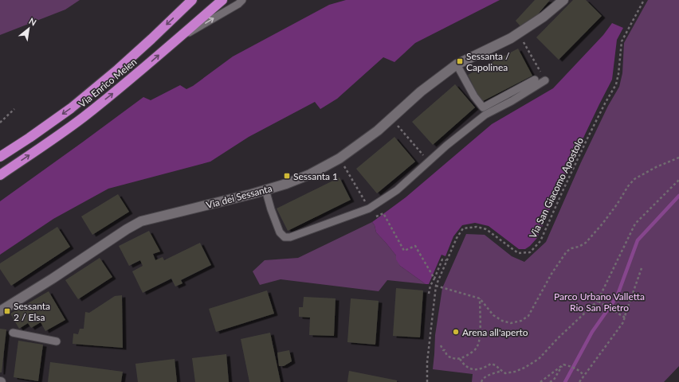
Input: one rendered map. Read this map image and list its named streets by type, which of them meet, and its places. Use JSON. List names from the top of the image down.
{
  "streets": {
    "highway": ["Via Enrico Melen"],
    "street": ["Via dei Sessanta"],
    "path": ["Via San Giacomo Apostolo"]
  },
  "parks": ["Parco Urbano Valletta Rio San Pietro"],
  "places": {
    "transit": ["Sessanta / Capolinea", "Sessanta 1", "Sessanta 2 / Elsa"],
    "other": ["Arena all'aperto"]
  },
  "north": "top right"
}
